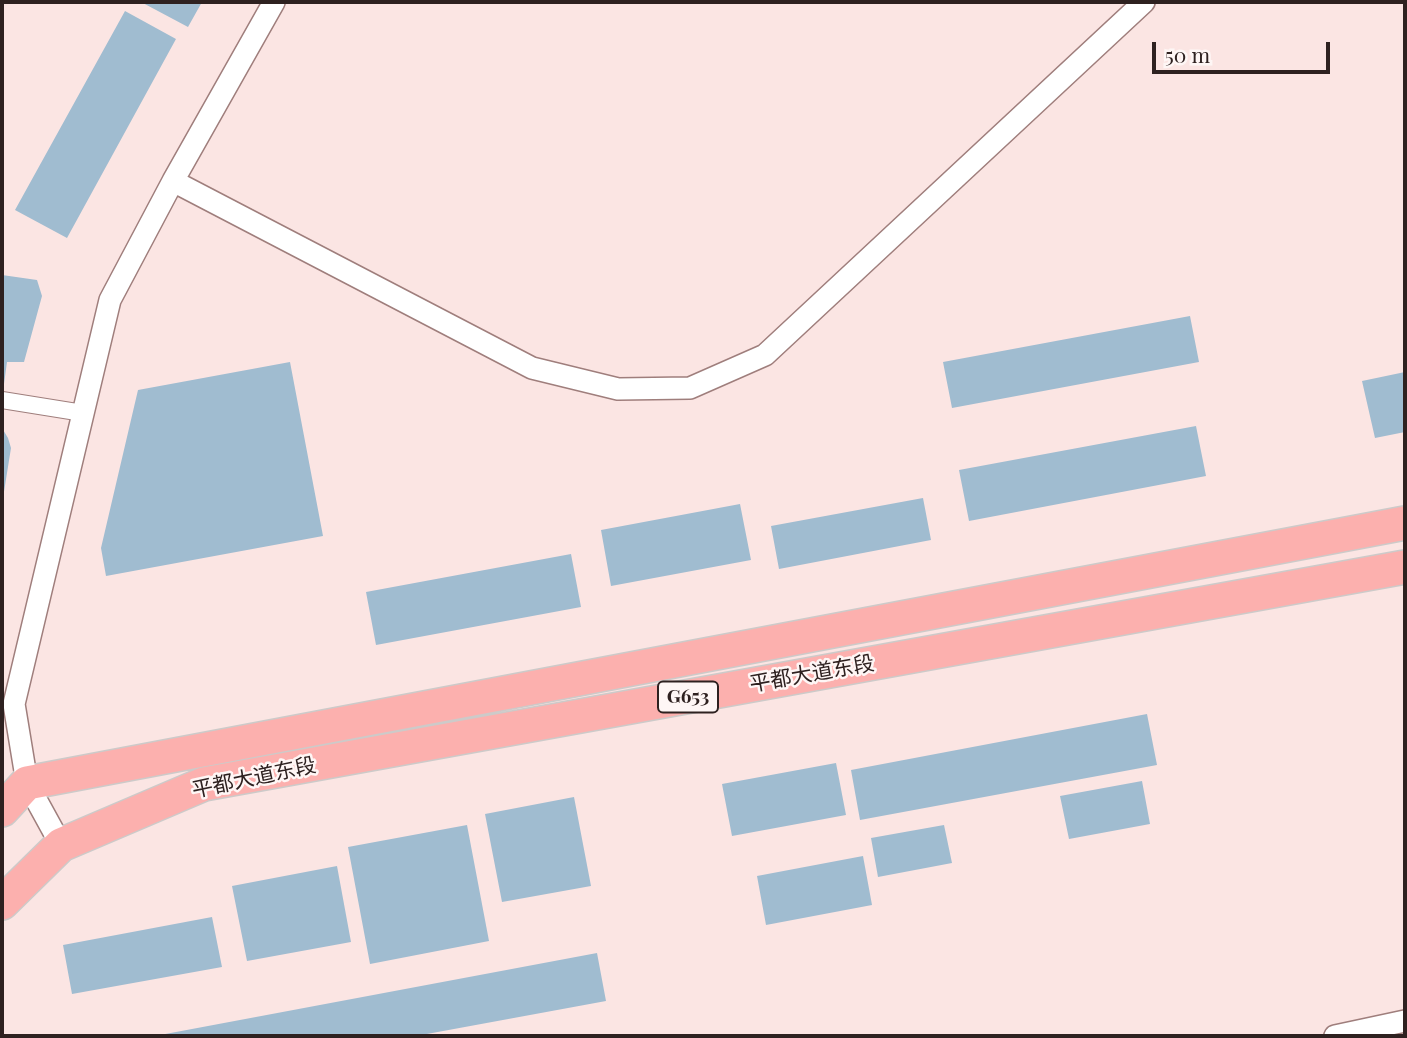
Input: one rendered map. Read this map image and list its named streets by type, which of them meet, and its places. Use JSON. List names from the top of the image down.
{
  "streets": {
    "highway": ["平都大道东段", "G653"]
  },
  "scale_bar": "50 m"
}
